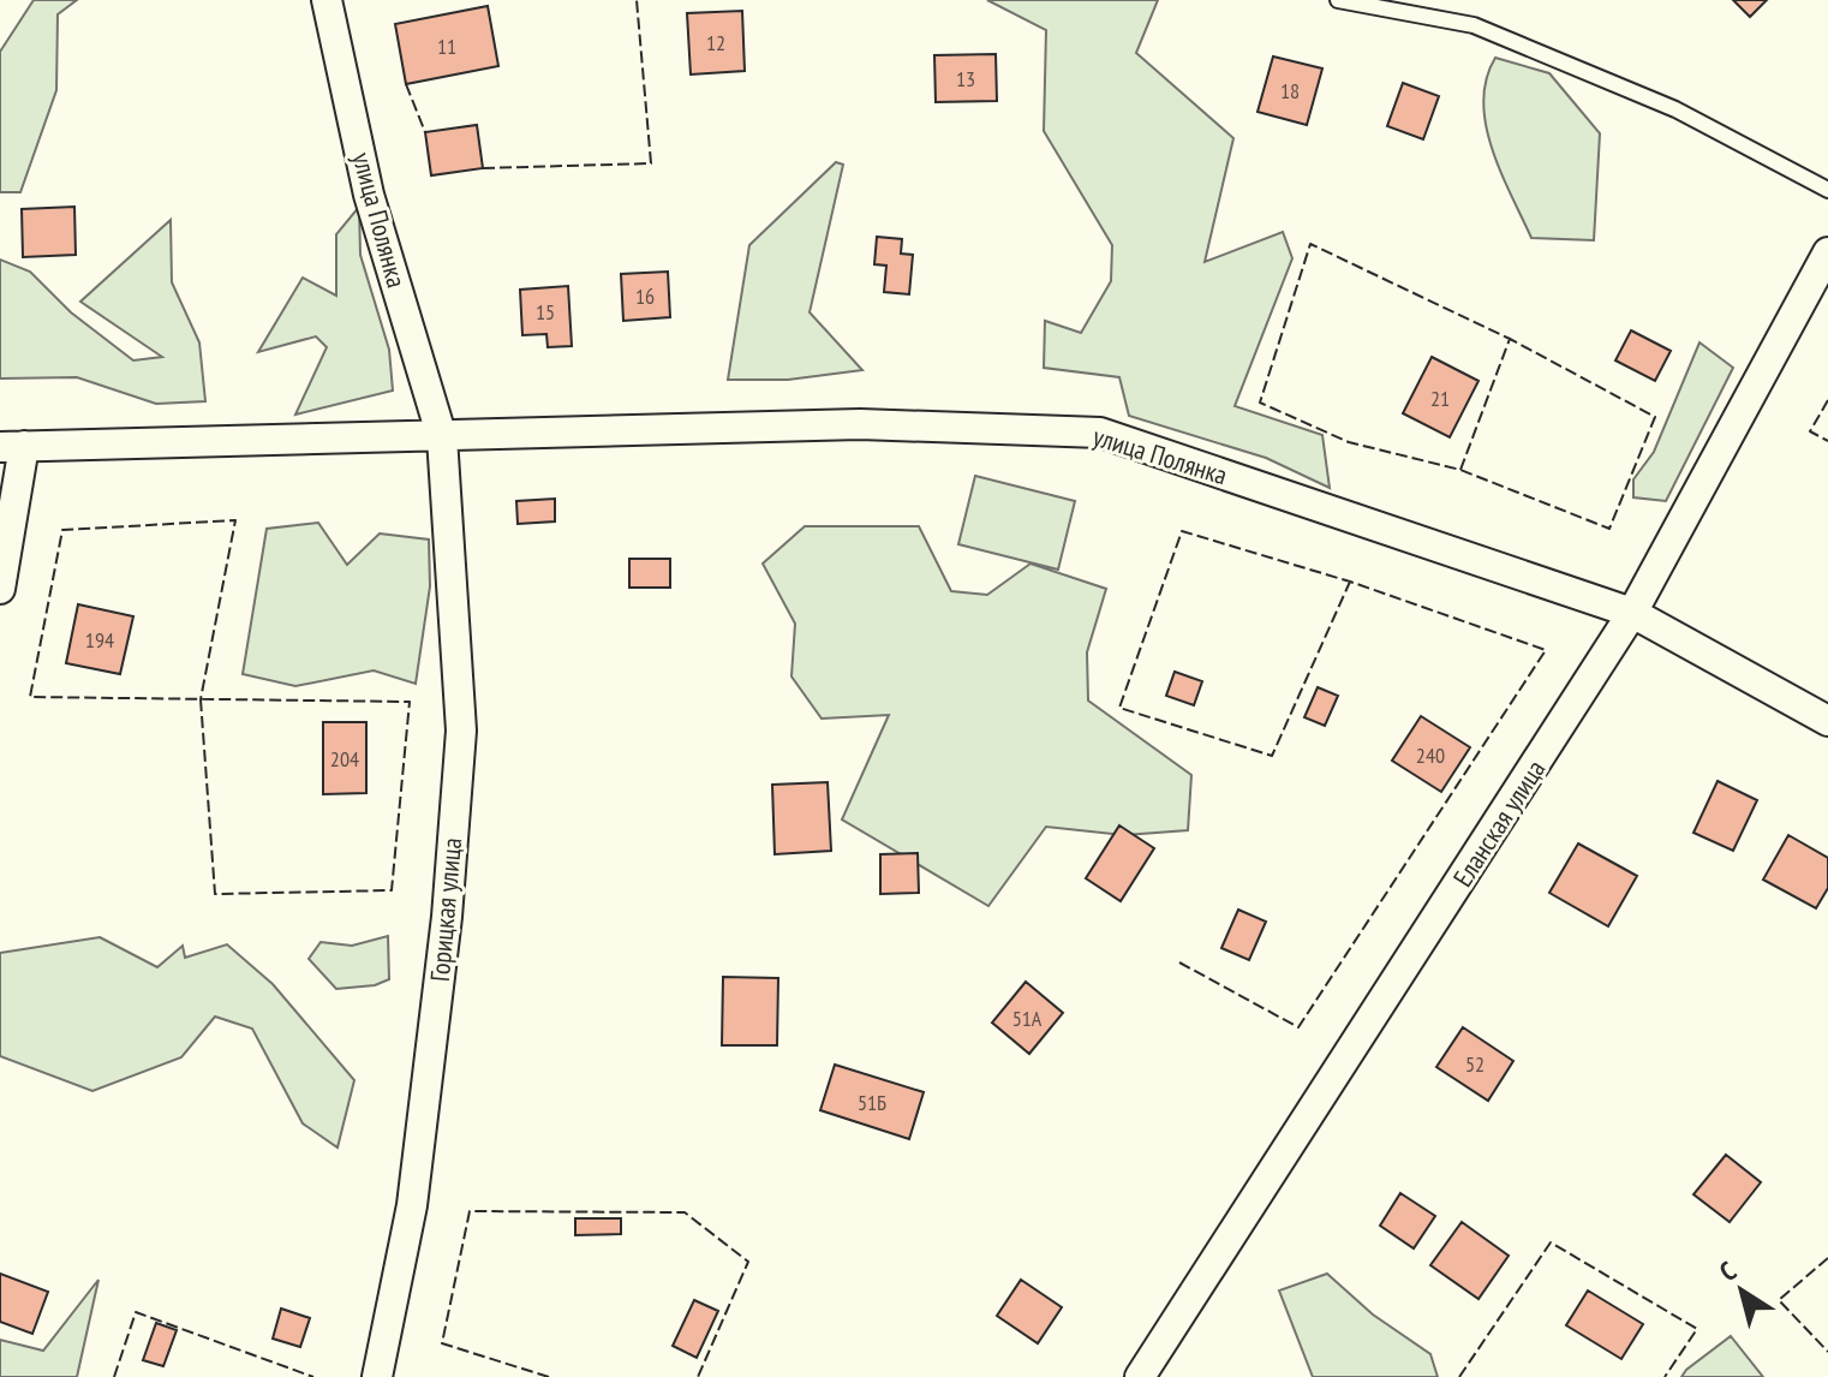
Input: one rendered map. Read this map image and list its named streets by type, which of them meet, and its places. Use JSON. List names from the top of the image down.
{
  "streets": {
    "street": ["улица Полянка", "Еланская улица", "Горицкая улица"]
  },
  "crossings": [
    ["улица Полянка", "Еланская улица"],
    ["улица Полянка", "Горицкая улица"]
  ],
  "house_numbers": [
    "12",
    "11",
    "13",
    "18",
    "16",
    "15",
    "21",
    "194",
    "240",
    "204",
    "51А",
    "52",
    "51Б"
  ],
  "north": "top left"
}
